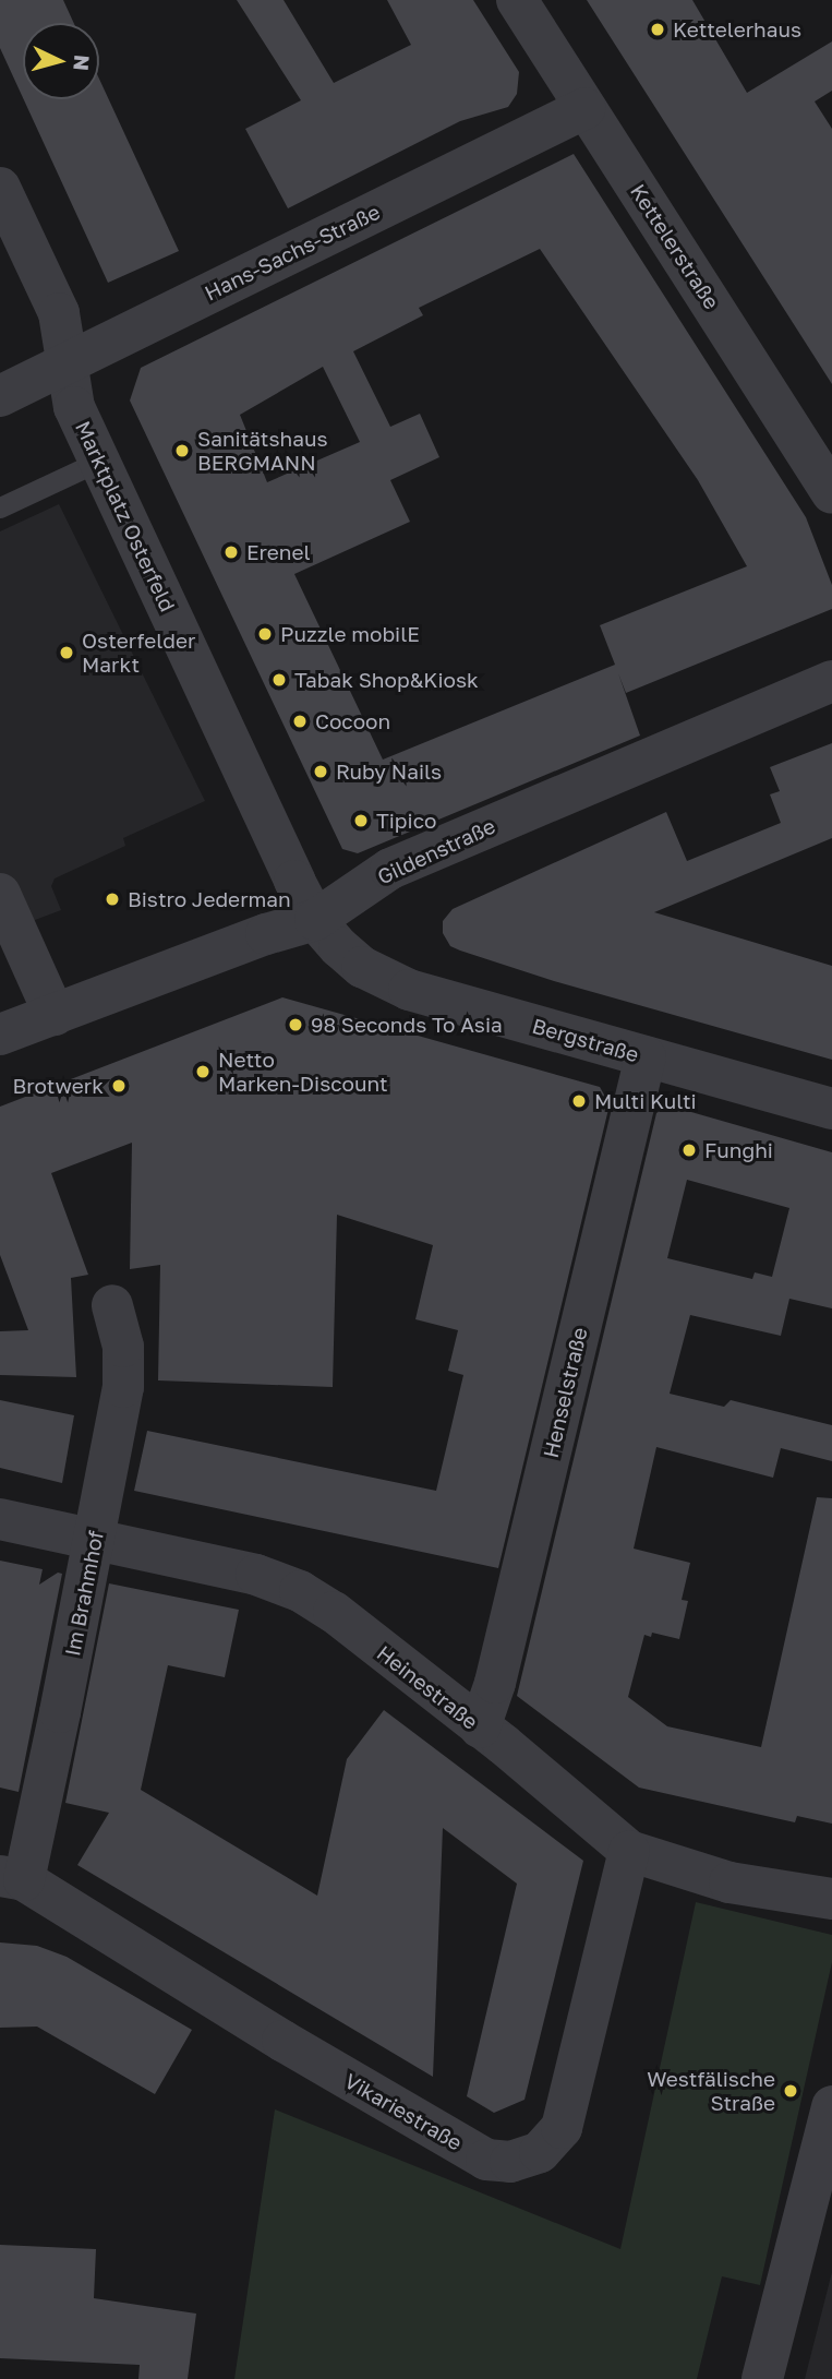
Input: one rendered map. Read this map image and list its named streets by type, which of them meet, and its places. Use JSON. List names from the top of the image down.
{
  "streets": {
    "street": [
      "Kettelerstraße",
      "Hans-Sachs-Straße",
      "Marktplatz Osterfeld",
      "Gildenstraße",
      "Bergstraße",
      "Henselstraße",
      "Im Brahmhof",
      "Heinestraße",
      "Vikariestraße"
    ]
  },
  "crossings": [
    ["Kettelerstraße", "Hans-Sachs-Straße"],
    ["Hans-Sachs-Straße", "Marktplatz Osterfeld"],
    ["Marktplatz Osterfeld", "Gildenstraße"],
    ["Marktplatz Osterfeld", "Bergstraße"],
    ["Gildenstraße", "Bergstraße"],
    ["Bergstraße", "Henselstraße"],
    ["Henselstraße", "Heinestraße"],
    ["Im Brahmhof", "Heinestraße"],
    ["Im Brahmhof", "Vikariestraße"],
    ["Heinestraße", "Vikariestraße"]
  ],
  "places": [
    "Kettelerhaus",
    "Sanitätshaus BERGMANN",
    "Erenel",
    "Puzzle mobilE",
    "Osterfelder Markt",
    "Tabak Shop&Kiosk",
    "Cocoon",
    "Ruby Nails",
    "Tipico",
    "Bistro Jederman",
    "98 Seconds To Asia",
    "Netto Marken-Discount",
    "Brotwerk",
    "Multi Kulti",
    "Funghi",
    "Westfälische Straße"
  ],
  "north": "right"
}
